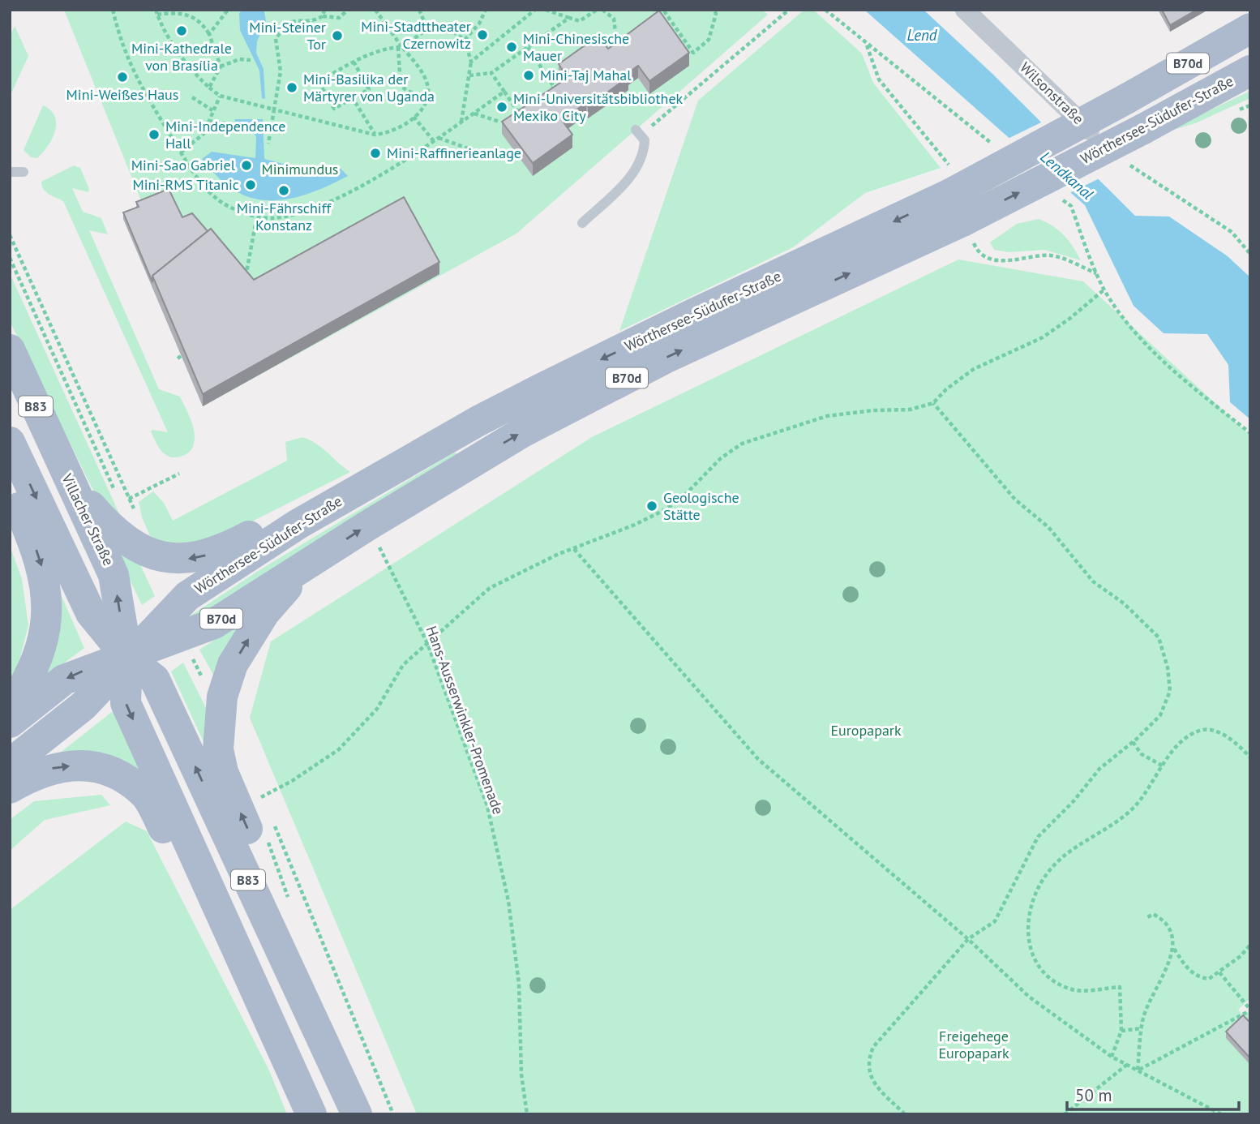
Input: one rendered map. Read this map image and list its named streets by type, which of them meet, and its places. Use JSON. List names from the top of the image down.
{
  "streets": {
    "main road": [
      "B70d",
      "Wörthersee-Südufer-Straße",
      "B83",
      "Villacher Straße"
    ],
    "street": ["Wilsonstraße"],
    "path": ["Hans-Ausserwinkler-Promenade"]
  },
  "crossings": [
    ["Wörthersee-Südufer-Straße", "B83"],
    ["Wörthersee-Südufer-Straße", "Villacher Straße"],
    ["B83", "Villacher Straße"]
  ],
  "water": ["Lend", "Lendkanal"],
  "parks": ["Minimundus", "Europapark", "Freigehege Europapark"],
  "places": [
    "Mini-Kathedrale von Brasília",
    "Mini-Stadttheater Czernowitz",
    "Mini-Steiner Tor",
    "Mini-Chinesische Mauer",
    "Mini-Taj Mahal",
    "Mini-Weißes Haus",
    "Mini-Basilika der Märtyrer von Uganda",
    "Mini-Universitätsbibliothek Mexiko City",
    "Mini-Independence Hall",
    "Mini-Raffinerieanlage",
    "Mini-Sao Gabriel",
    "Mini-RMS Titanic",
    "Mini-Fährschiff Konstanz",
    "Geologische Stätte"
  ],
  "scale_bar": "50 m"
}
